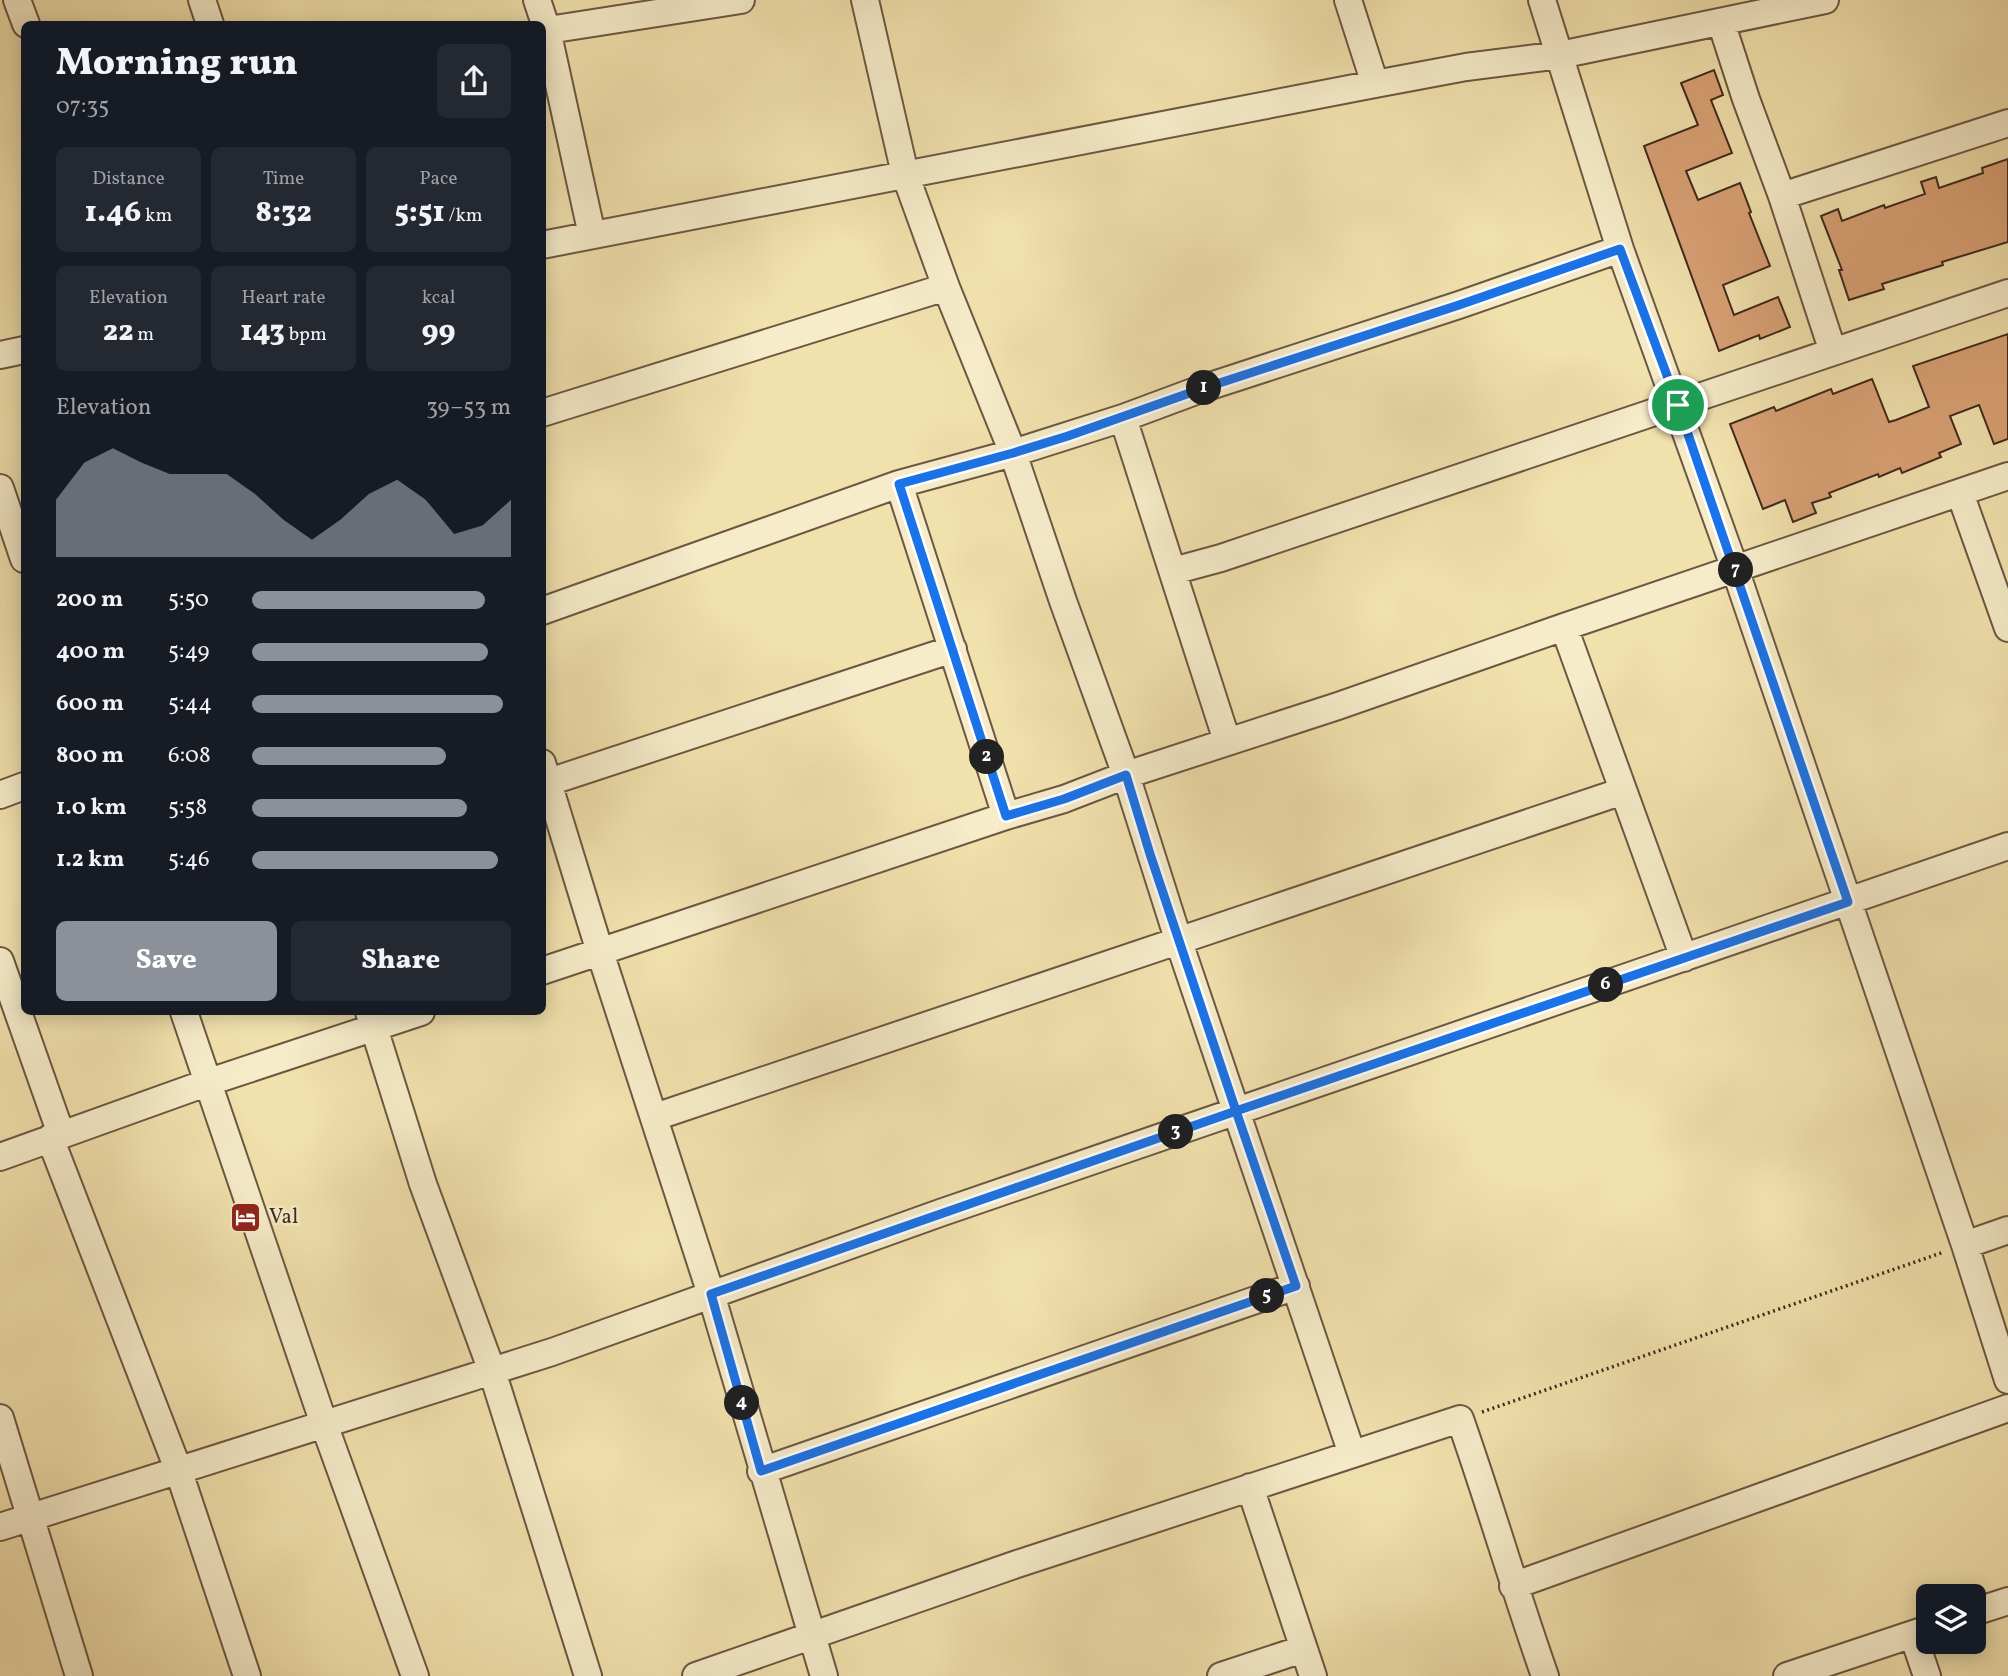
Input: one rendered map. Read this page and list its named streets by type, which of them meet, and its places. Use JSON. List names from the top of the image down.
{
  "places": {
    "hotel": ["Val"]
  },
  "page": {
    "heading": ["Morning run", "07:35"],
    "stats": [
      ["Distance", "1.46 km"],
      ["Time", "8:32"],
      ["Pace", "5:51 /km"],
      ["Elevation", "22 m"],
      ["Heart rate", "143 bpm"],
      ["kcal", "99"]
    ],
    "pins": [
      "1",
      "7",
      "2",
      "6",
      "3",
      "5",
      "4"
    ],
    "chart": ["Elevation", "39–53 m"],
    "list": [
      {
        "name": "200 m",
        "note": "5:50"
      },
      {
        "name": "400 m",
        "note": "5:49"
      },
      {
        "name": "600 m",
        "note": "5:44"
      },
      {
        "name": "800 m",
        "note": "6:08"
      },
      {
        "name": "1.0 km",
        "note": "5:58"
      },
      {
        "name": "1.2 km",
        "note": "5:46"
      }
    ],
    "buttons": ["Save", "Share"]
  }
}
